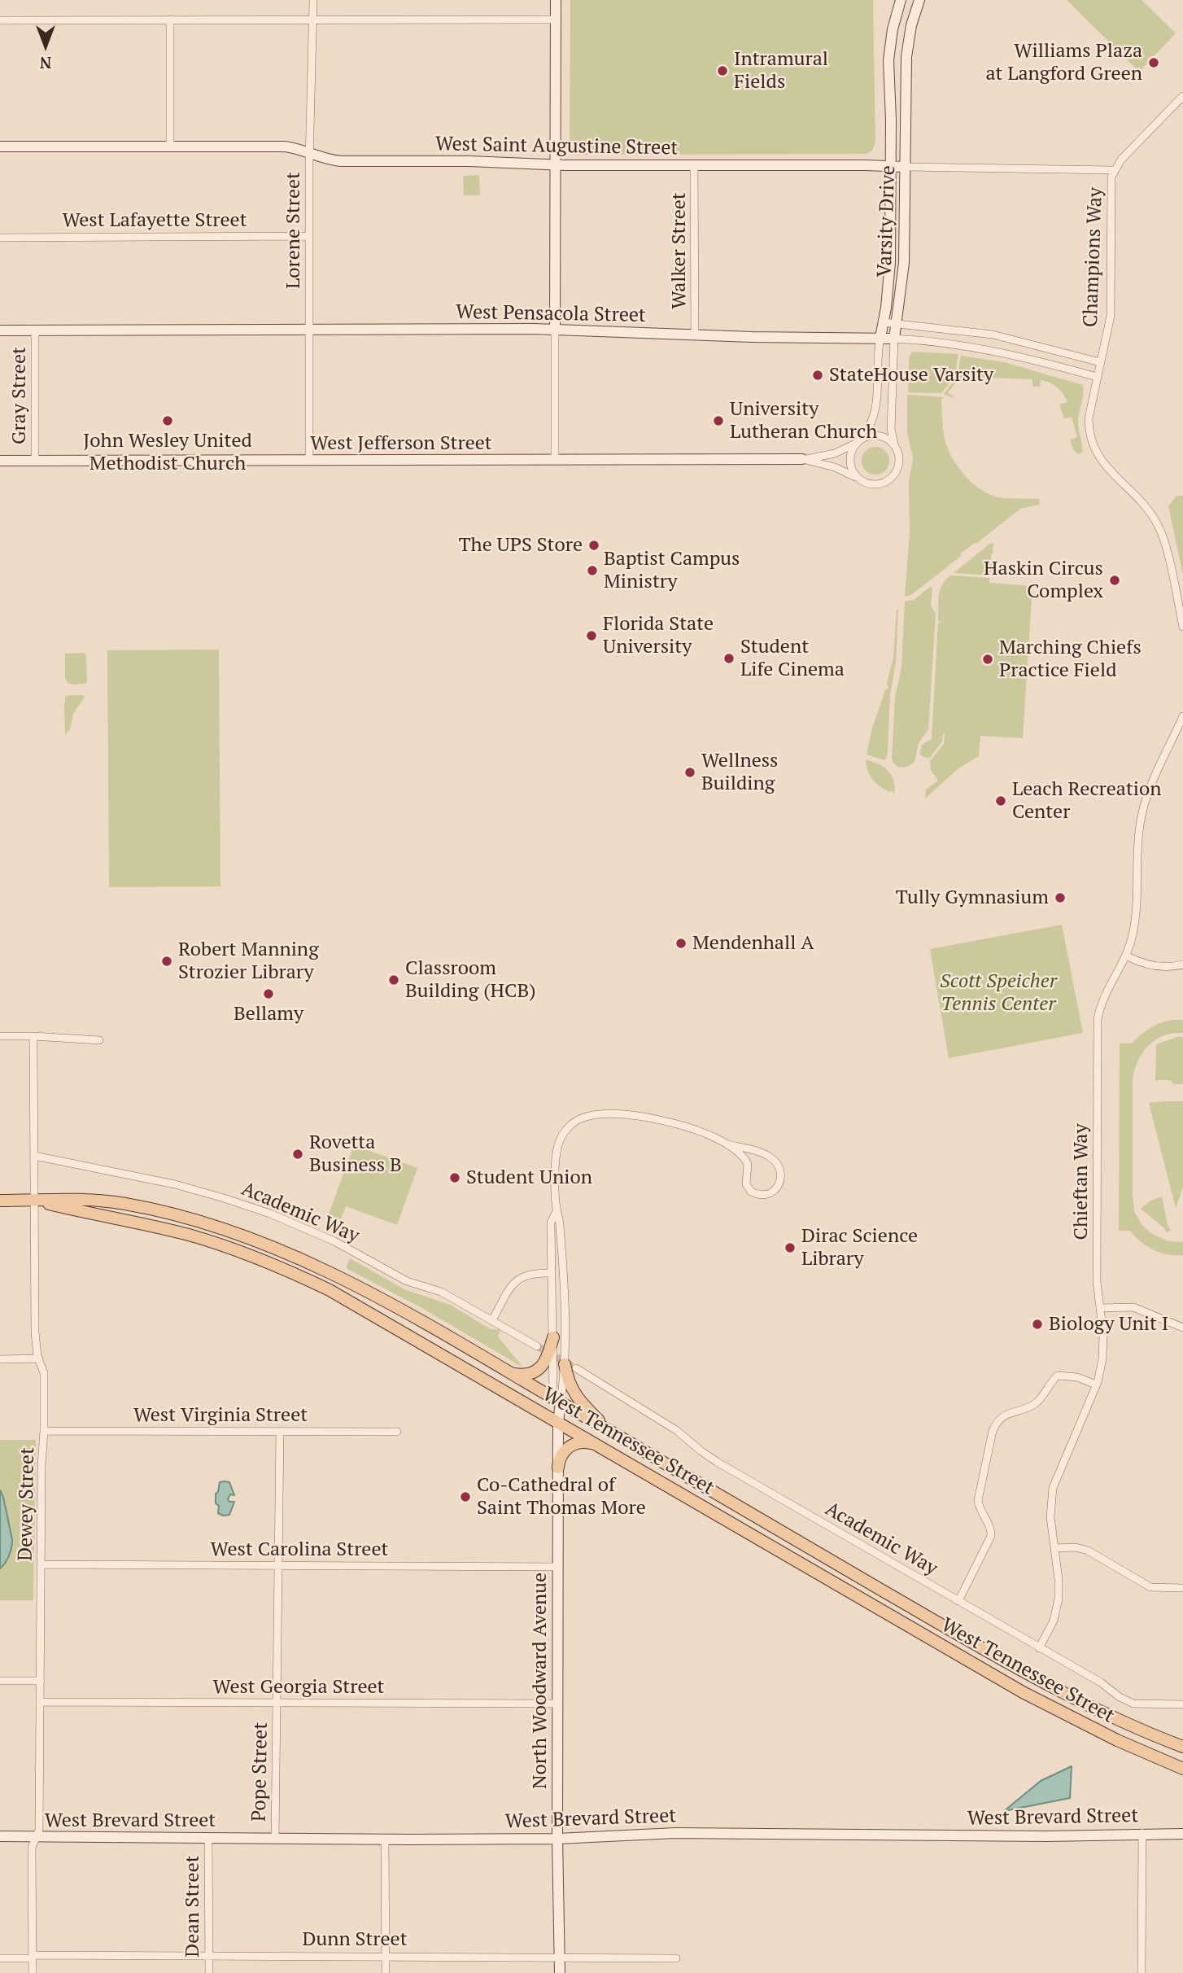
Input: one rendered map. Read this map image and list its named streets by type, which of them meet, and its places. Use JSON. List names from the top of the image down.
{
  "streets": {
    "main road": ["West Tennessee Street"],
    "street": [
      "West Saint Augustine Street",
      "West Lafayette Street",
      "Varsity Drive",
      "Lorene Street",
      "Walker Street",
      "Champions Way",
      "West Pensacola Street",
      "Gray Street",
      "West Jefferson Street",
      "Chieftan Way",
      "Academic Way",
      "West Virginia Street",
      "Dewey Street",
      "West Carolina Street",
      "North Woodward Avenue",
      "West Georgia Street",
      "Pope Street",
      "West Brevard Street",
      "Dean Street",
      "Dunn Street"
    ]
  },
  "crossings": [
    ["West Saint Augustine Street", "Varsity Drive"],
    ["West Saint Augustine Street", "Lorene Street"],
    ["West Saint Augustine Street", "Walker Street"],
    ["West Saint Augustine Street", "Champions Way"],
    ["West Lafayette Street", "Lorene Street"],
    ["Varsity Drive", "West Pensacola Street"],
    ["Varsity Drive", "West Jefferson Street"],
    ["Lorene Street", "West Pensacola Street"],
    ["Lorene Street", "West Jefferson Street"],
    ["Walker Street", "West Pensacola Street"],
    ["Champions Way", "West Pensacola Street"],
    ["West Pensacola Street", "Gray Street"],
    ["Gray Street", "West Jefferson Street"],
    ["Chieftan Way", "Academic Way"],
    ["Academic Way", "Dewey Street"],
    ["Academic Way", "North Woodward Avenue"],
    ["West Virginia Street", "Dewey Street"],
    ["West Virginia Street", "Pope Street"],
    ["West Tennessee Street", "Dewey Street"],
    ["West Tennessee Street", "North Woodward Avenue"],
    ["Dewey Street", "West Carolina Street"],
    ["Dewey Street", "West Georgia Street"],
    ["Dewey Street", "West Brevard Street"],
    ["Dewey Street", "Dunn Street"],
    ["West Carolina Street", "North Woodward Avenue"],
    ["West Carolina Street", "Pope Street"],
    ["North Woodward Avenue", "West Georgia Street"],
    ["North Woodward Avenue", "West Brevard Street"],
    ["North Woodward Avenue", "Dunn Street"],
    ["West Georgia Street", "Pope Street"],
    ["Pope Street", "West Brevard Street"],
    ["West Brevard Street", "Dean Street"],
    ["Dean Street", "Dunn Street"]
  ],
  "parks": ["Scott Speicher Tennis Center"],
  "places": [
    "Williams Plaza at Langford Green",
    "Intramural Fields",
    "StateHouse Varsity",
    "John Wesley United Methodist Church",
    "University Lutheran Church",
    "The UPS Store",
    "Baptist Campus Ministry",
    "Haskin Circus Complex",
    "Florida State University",
    "Student Life Cinema",
    "Marching Chiefs Practice Field",
    "Wellness Building",
    "Leach Recreation Center",
    "Tully Gymnasium",
    "Mendenhall A",
    "Robert Manning Strozier Library",
    "Classroom Building (HCB)",
    "Bellamy",
    "Rovetta Business B",
    "Student Union",
    "Dirac Science Library",
    "Biology Unit I",
    "Co-Cathedral of Saint Thomas More"
  ],
  "north": "bottom"
}
